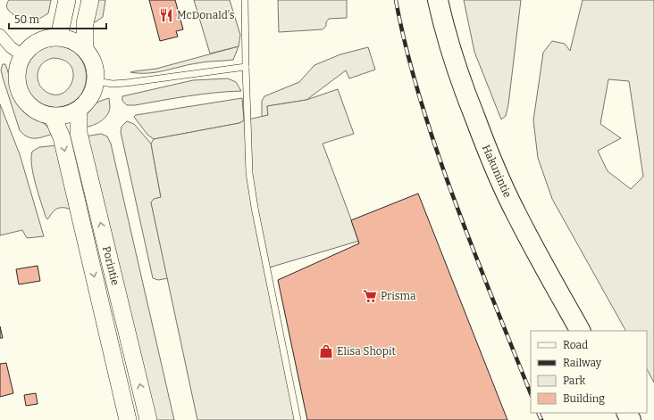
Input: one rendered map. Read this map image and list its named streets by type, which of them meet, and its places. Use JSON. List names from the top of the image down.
{
  "streets": {
    "highway": ["Hakunintie"],
    "main road": ["Porintie"]
  },
  "places": {
    "restaurant": ["McDonald's"],
    "supermarket": ["Prisma"],
    "shop": ["Elisa Shopit"]
  },
  "legend": [
    "Road",
    "Railway",
    "Park",
    "Building"
  ],
  "scale_bar": "50 m"
}
